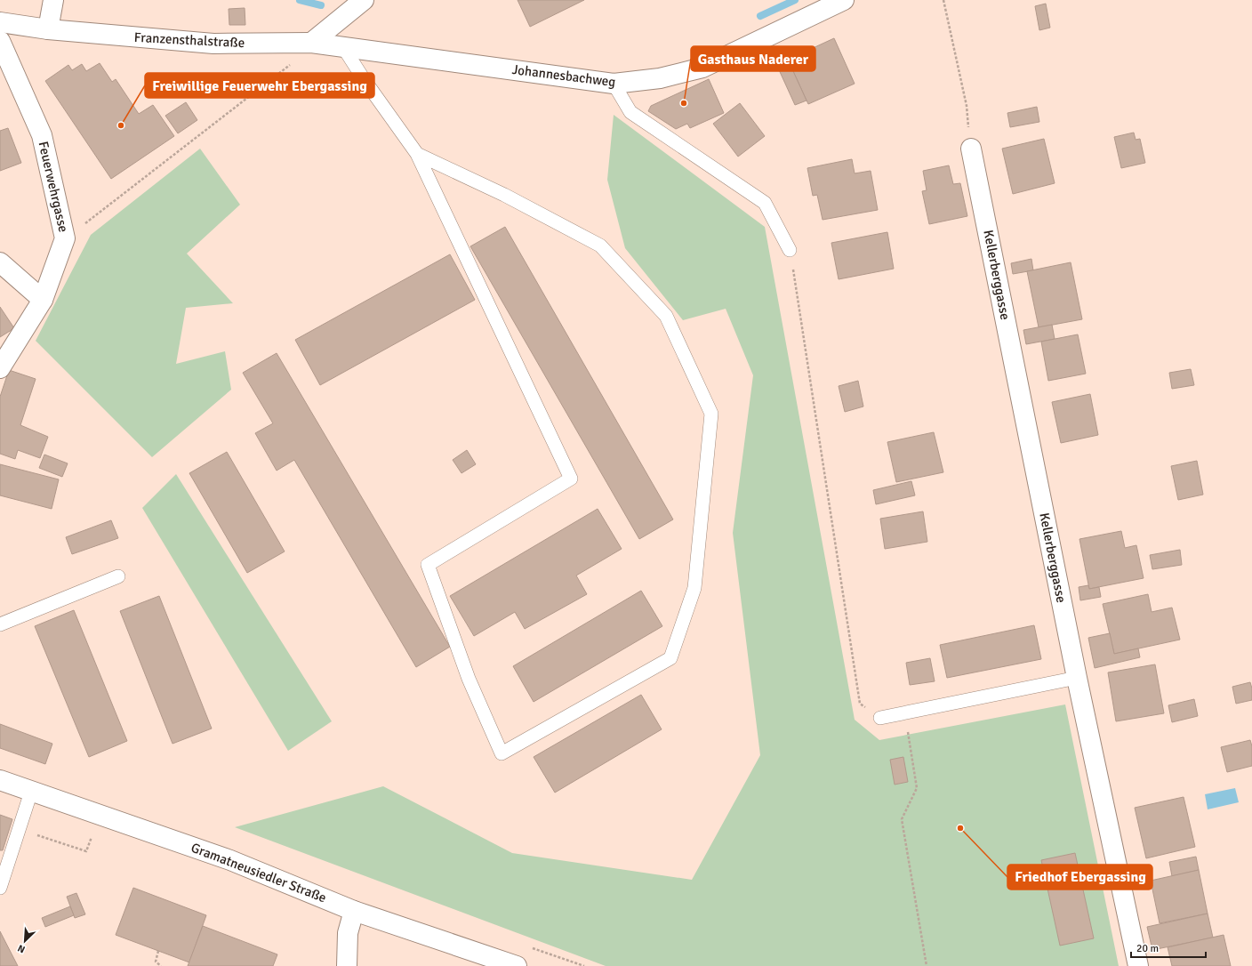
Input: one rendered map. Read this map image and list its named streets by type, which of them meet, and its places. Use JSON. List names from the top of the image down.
{
  "streets": {
    "street": [
      "Franzensthalstraße",
      "Johannesbachweg",
      "Feuerwehrgasse",
      "Kellerberggasse",
      "Gramatneusiedler Straße"
    ]
  },
  "crossings": [
    ["Franzensthalstraße", "Johannesbachweg"]
  ],
  "places": ["Gasthaus Naderer", "Freiwillige Feuerwehr Ebergassing", "Friedhof Ebergassing"],
  "scale_bar": "20 m",
  "north": "bottom left"
}
